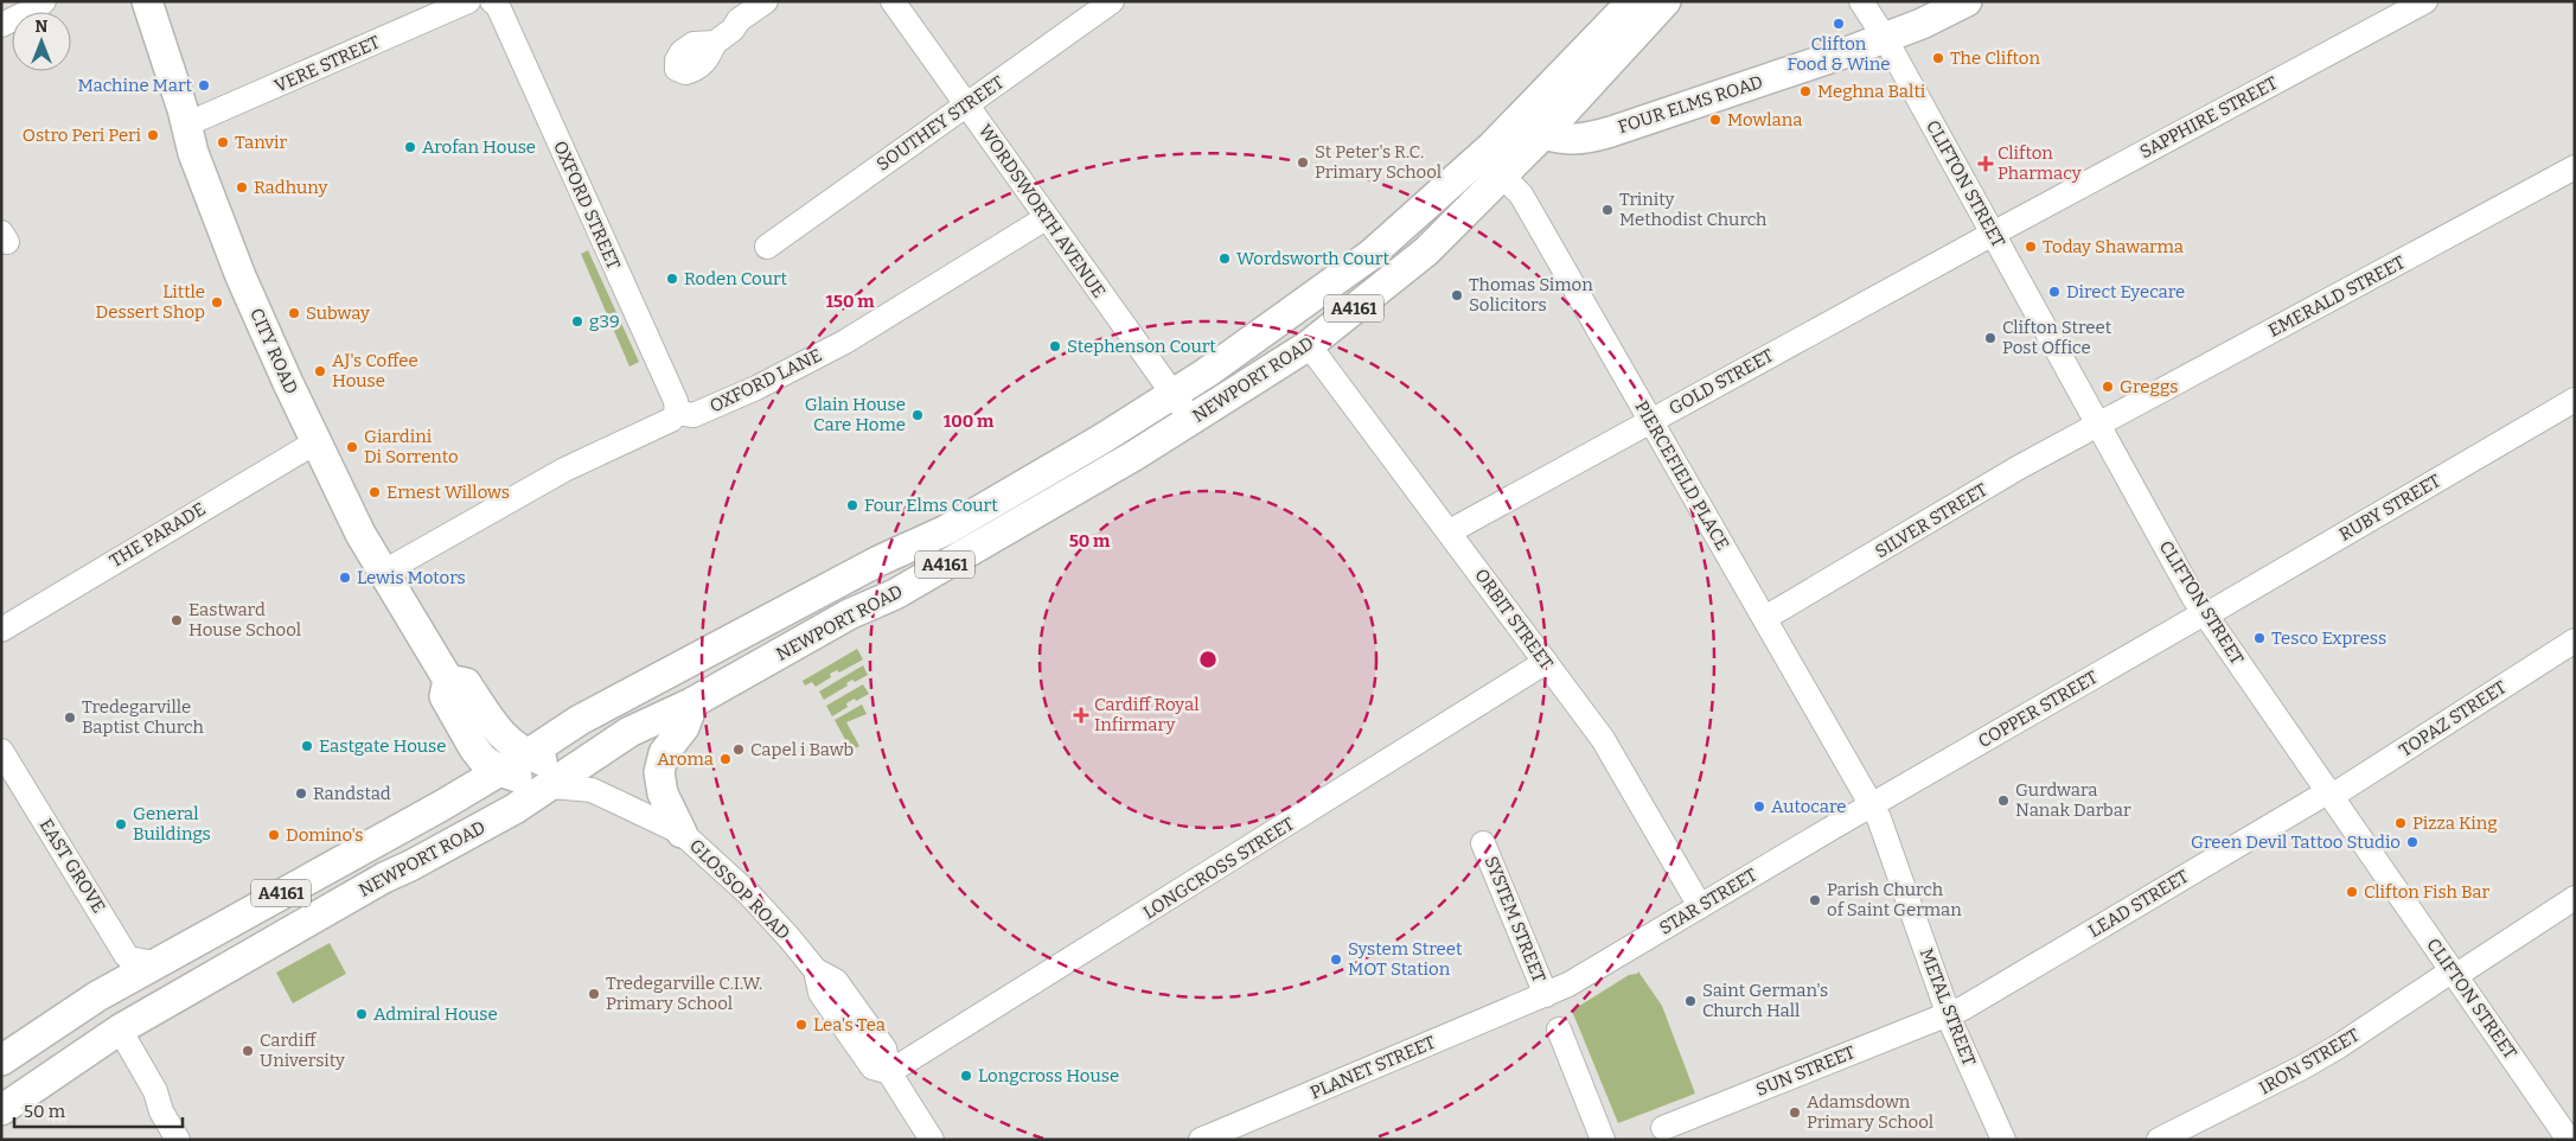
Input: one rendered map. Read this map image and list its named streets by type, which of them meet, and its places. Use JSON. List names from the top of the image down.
{
  "streets": {
    "main road": [
      "FOUR ELMS ROAD",
      "A4161",
      "CITY ROAD",
      "NEWPORT ROAD"
    ],
    "street": [
      "VERE STREET",
      "SAPPHIRE STREET",
      "SOUTHEY STREET",
      "CLIFTON STREET",
      "OXFORD STREET",
      "WORDSWORTH AVENUE",
      "EMERALD STREET",
      "OXFORD LANE",
      "GOLD STREET",
      "PIERCEFIELD PLACE",
      "RUBY STREET",
      "SILVER STREET",
      "THE PARADE",
      "ORBIT STREET",
      "COPPER STREET",
      "TOPAZ STREET",
      "EAST GROVE",
      "LONGCROSS STREET",
      "GLOSSOP ROAD",
      "STAR STREET",
      "LEAD STREET",
      "SYSTEM STREET",
      "METAL STREET",
      "IRON STREET",
      "PLANET STREET",
      "SUN STREET"
    ]
  },
  "crossings": [
    ["VERE STREET", "CITY ROAD"],
    ["FOUR ELMS ROAD", "CLIFTON STREET"],
    ["FOUR ELMS ROAD", "NEWPORT ROAD"],
    ["FOUR ELMS ROAD", "PIERCEFIELD PLACE"],
    ["SAPPHIRE STREET", "CLIFTON STREET"],
    ["SAPPHIRE STREET", "GOLD STREET"],
    ["SOUTHEY STREET", "WORDSWORTH AVENUE"],
    ["CLIFTON STREET", "EMERALD STREET"],
    ["CLIFTON STREET", "GOLD STREET"],
    ["CLIFTON STREET", "RUBY STREET"],
    ["CLIFTON STREET", "SILVER STREET"],
    ["CLIFTON STREET", "COPPER STREET"],
    ["CLIFTON STREET", "TOPAZ STREET"],
    ["CLIFTON STREET", "LEAD STREET"],
    ["CLIFTON STREET", "IRON STREET"],
    ["OXFORD STREET", "OXFORD LANE"],
    ["WORDSWORTH AVENUE", "NEWPORT ROAD"],
    ["WORDSWORTH AVENUE", "OXFORD LANE"],
    ["EMERALD STREET", "SILVER STREET"],
    ["CITY ROAD", "NEWPORT ROAD"],
    ["CITY ROAD", "OXFORD LANE"],
    ["CITY ROAD", "THE PARADE"],
    ["NEWPORT ROAD", "PIERCEFIELD PLACE"],
    ["NEWPORT ROAD", "ORBIT STREET"],
    ["NEWPORT ROAD", "EAST GROVE"],
    ["NEWPORT ROAD", "GLOSSOP ROAD"],
    ["GOLD STREET", "PIERCEFIELD PLACE"],
    ["GOLD STREET", "ORBIT STREET"],
    ["PIERCEFIELD PLACE", "SILVER STREET"],
    ["PIERCEFIELD PLACE", "COPPER STREET"],
    ["PIERCEFIELD PLACE", "STAR STREET"],
    ["PIERCEFIELD PLACE", "METAL STREET"],
    ["RUBY STREET", "COPPER STREET"],
    ["ORBIT STREET", "LONGCROSS STREET"],
    ["ORBIT STREET", "STAR STREET"],
    ["COPPER STREET", "STAR STREET"],
    ["COPPER STREET", "METAL STREET"],
    ["TOPAZ STREET", "LEAD STREET"],
    ["LONGCROSS STREET", "GLOSSOP ROAD"],
    ["STAR STREET", "SYSTEM STREET"],
    ["STAR STREET", "METAL STREET"],
    ["STAR STREET", "PLANET STREET"],
    ["LEAD STREET", "METAL STREET"],
    ["LEAD STREET", "SUN STREET"],
    ["SYSTEM STREET", "PLANET STREET"],
    ["METAL STREET", "SUN STREET"]
  ],
  "places": {
    "other": [
      "Clifton Food & Wine",
      "The Clifton",
      "Machine Mart",
      "Meghna Balti",
      "Mowlana",
      "Ostro Peri Peri",
      "Tanvir",
      "Arofan House",
      "St Peter's R.C. Primary School",
      "Radhuny",
      "Trinity Methodist Church",
      "Today Shawarma",
      "Wordsworth Court",
      "Roden Court",
      "Direct Eyecare",
      "Thomas Simon Solicitors",
      "Little Dessert Shop",
      "Subway",
      "g39",
      "Clifton Street Post Office",
      "Stephenson Court",
      "AJ's Coffee House",
      "Greggs",
      "Glain House Care Home",
      "Giardini Di Sorrento",
      "Ernest Willows",
      "Four Elms Court",
      "Lewis Motors",
      "Eastward House School",
      "Tesco Express",
      "Tredegarville Baptist Church",
      "Eastgate House",
      "Capel i Bawb",
      "Aroma",
      "Randstad",
      "Gurdwara Nanak Darbar",
      "Autocare",
      "Pizza King",
      "General Buildings",
      "Domino's",
      "Green Devil Tattoo Studio",
      "Clifton Fish Bar",
      "Parish Church of Saint German",
      "System Street MOT Station",
      "Tredegarville C.I.W. Primary School",
      "Saint German's Church Hall",
      "Admiral House",
      "Lea's Tea",
      "Cardiff University",
      "Longcross House",
      "Adamsdown Primary School"
    ],
    "health": ["Clifton Pharmacy", "Cardiff Royal Infirmary"]
  },
  "scale_bar": "50 m",
  "north": "top",
  "rings": ["150 m", "100 m", "50 m"]
}
